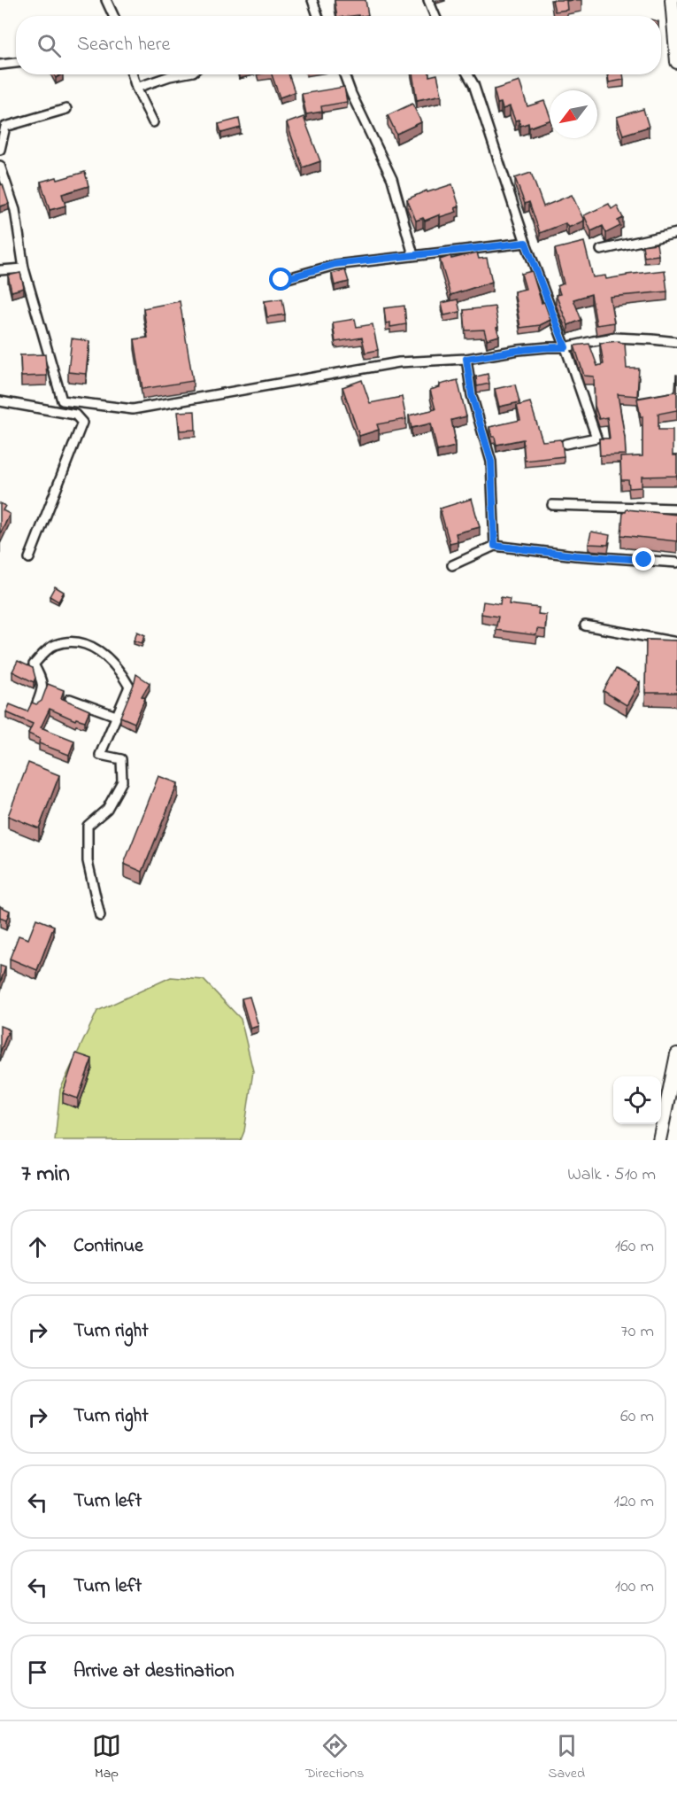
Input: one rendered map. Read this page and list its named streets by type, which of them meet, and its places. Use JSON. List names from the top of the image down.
{
  "north": "bottom left",
  "page": {
    "search": "Search here",
    "heading": ["7 min", "Walk · 510 m"],
    "list": [
      ["Continue", "160 m"],
      ["Turn right", "70 m"],
      ["Turn right", "60 m"],
      ["Turn left", "120 m"],
      ["Turn left", "100 m"],
      "Arrive at destination"
    ],
    "nav": ["Map", "Directions", "Saved"]
  }
}
